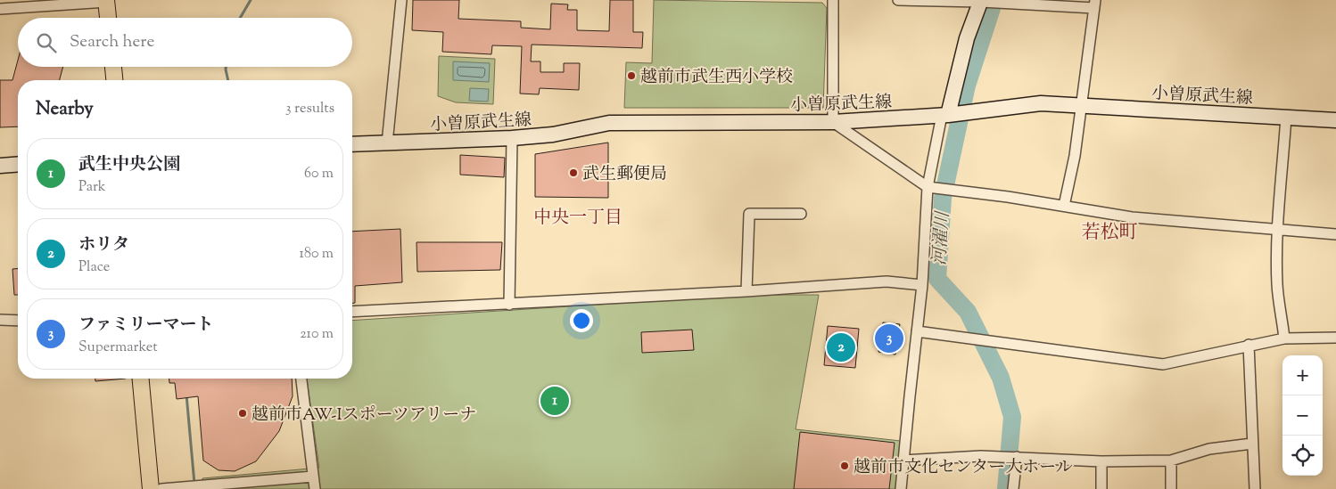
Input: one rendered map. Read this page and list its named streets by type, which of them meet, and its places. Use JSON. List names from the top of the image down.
{
  "streets": {
    "main road": ["小曽原武生線"]
  },
  "districts": ["中央一丁目", "若松町"],
  "water": ["河濯川"],
  "places": [
    "越前市武生西小学校",
    "武生郵便局",
    "越前市AW-Iスポーツアリーナ",
    "越前市文化センター大ホール"
  ],
  "page": {
    "search": "Search here",
    "heading": ["Nearby", "3 results"],
    "list": [
      {
        "mark": "1",
        "name": "武生中央公園",
        "note": "Park",
        "value": "60 m"
      },
      {
        "mark": "2",
        "name": "ホリタ",
        "note": "Place",
        "value": "180 m"
      },
      {
        "mark": "3",
        "name": "ファミリーマート",
        "note": "Supermarket",
        "value": "210 m"
      }
    ],
    "pins": ["3", "2", "1"],
    "map_buttons": ["+", "−"]
  }
}
